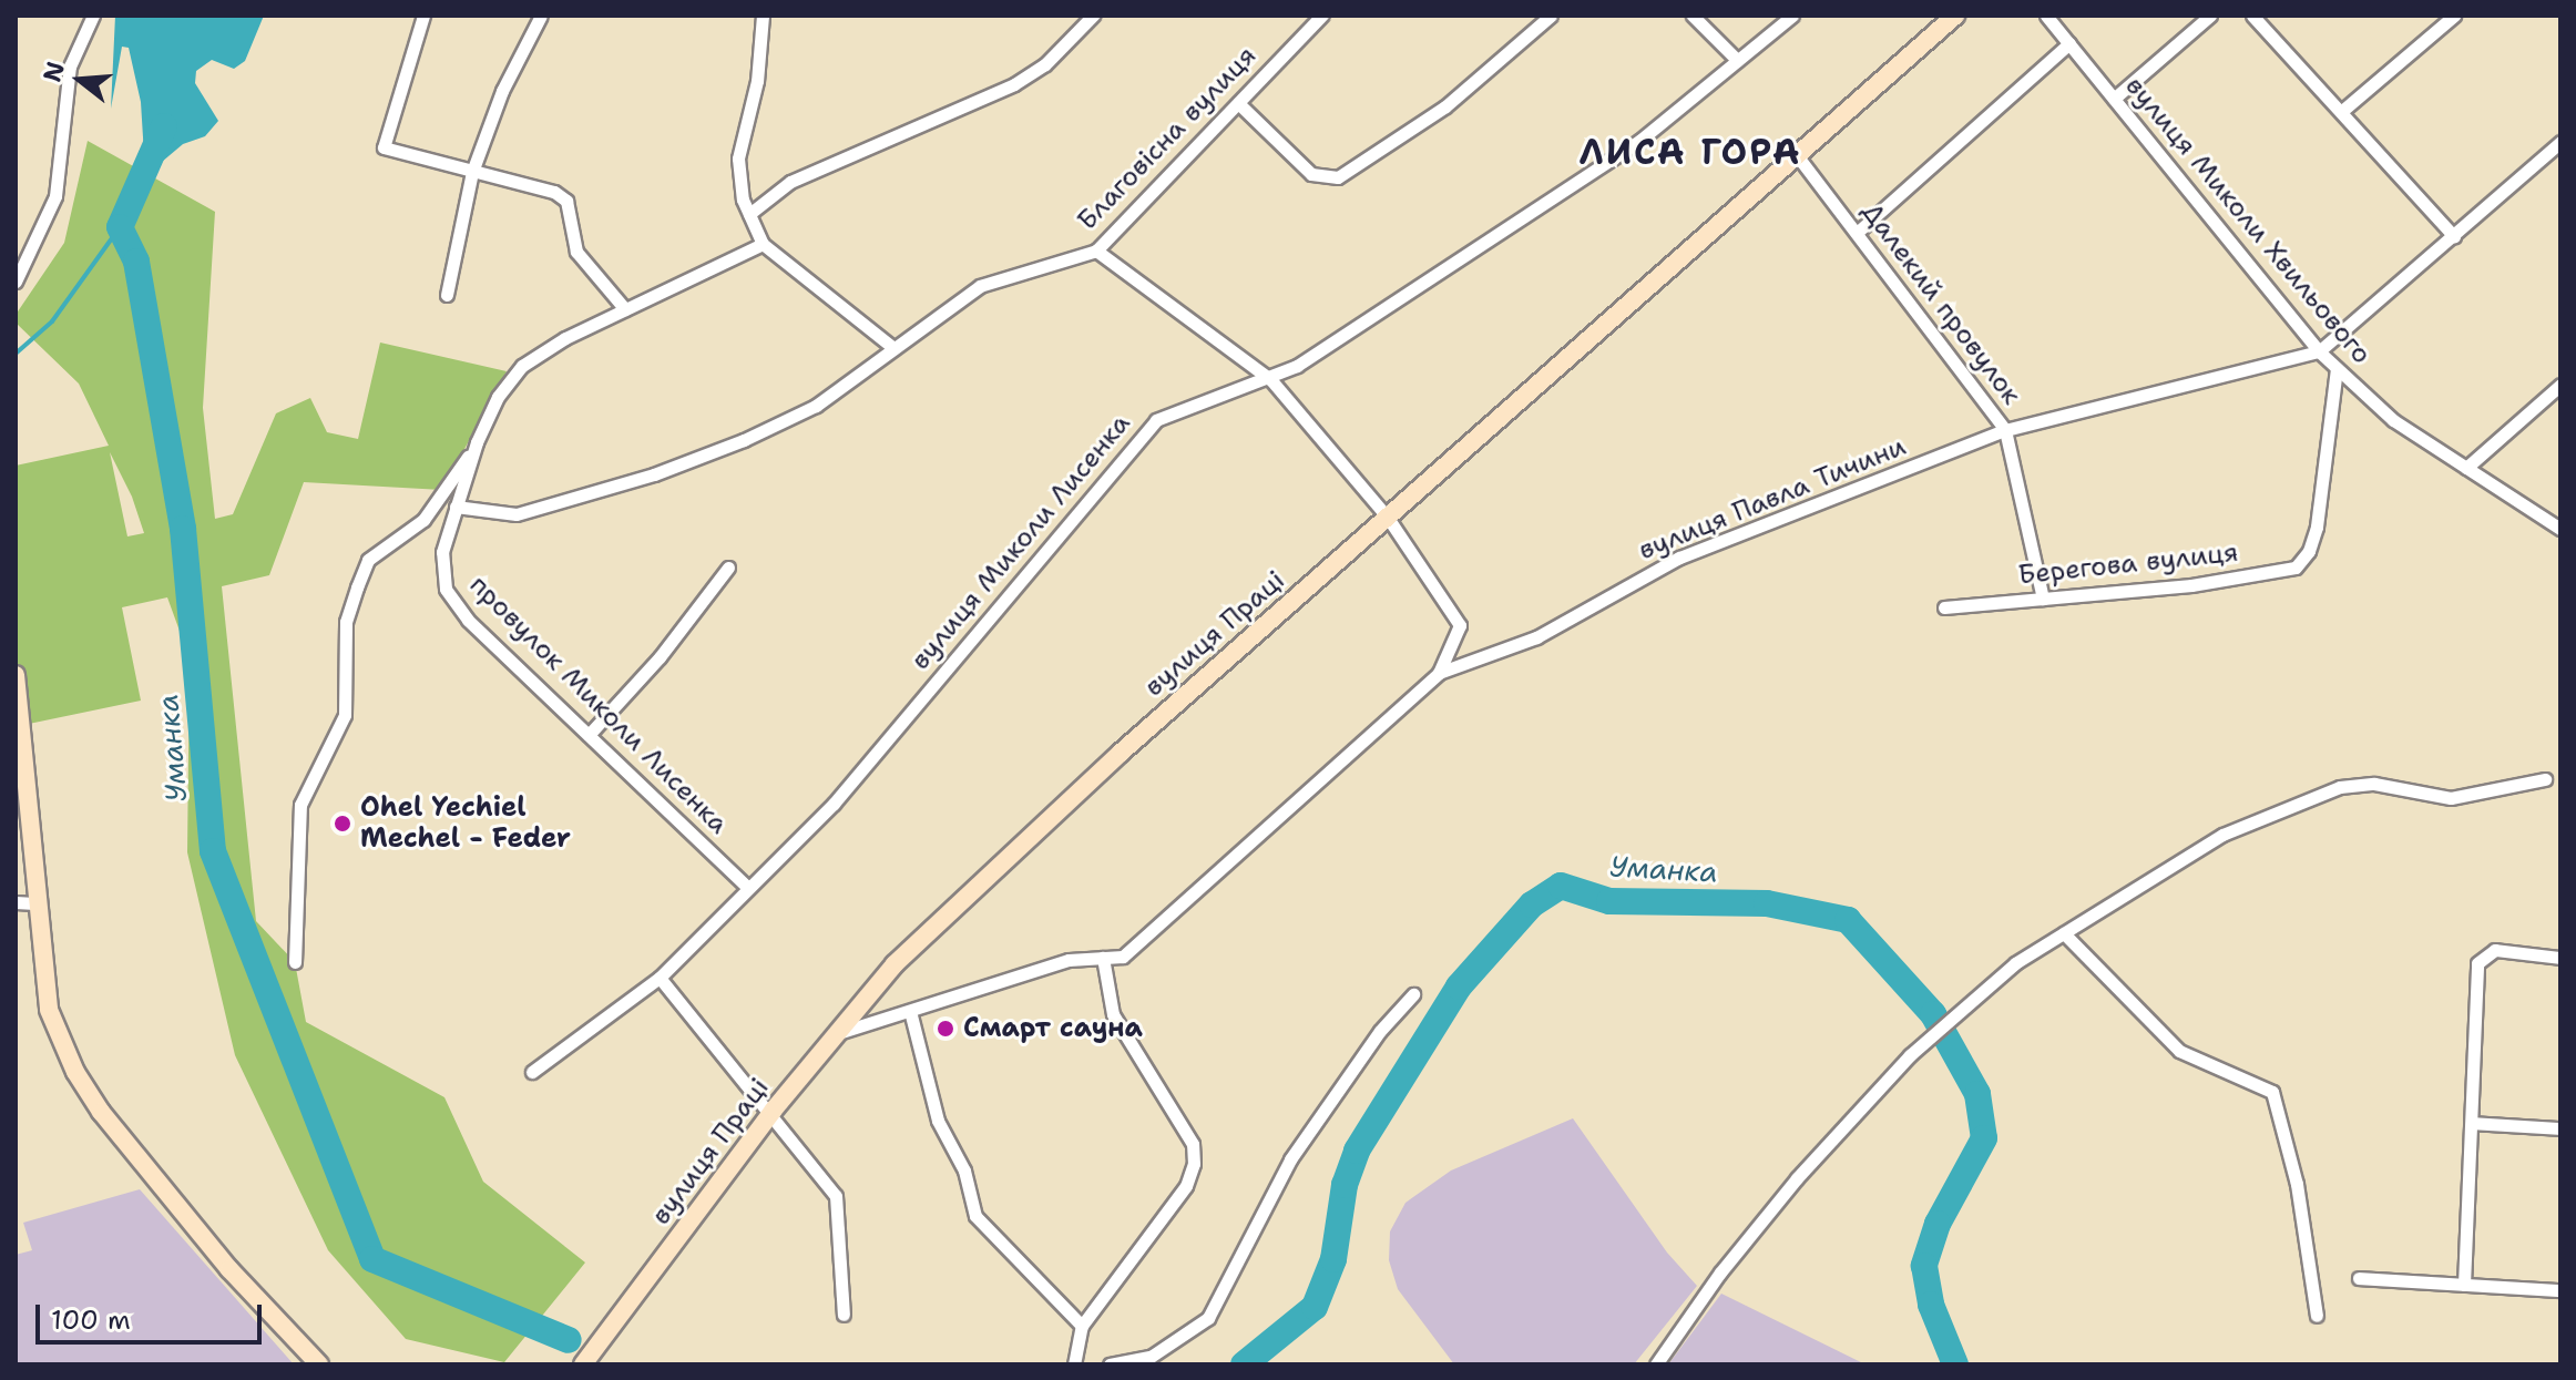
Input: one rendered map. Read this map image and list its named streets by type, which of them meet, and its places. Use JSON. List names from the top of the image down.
{
  "streets": {
    "main road": ["вулиця Праці"],
    "street": [
      "Благовісна вулиця",
      "вулиця Миколи Хвильового",
      "Далекий провулок",
      "вулиця Павла Тичини",
      "вулиця Миколи Лисенка",
      "Берегова вулиця",
      "провулок Миколи Лисенка"
    ]
  },
  "crossings": [
    ["Благовісна вулиця", "провулок Миколи Лисенка"],
    ["вулиця Миколи Хвильового", "вулиця Павла Тичини"],
    ["вулиця Миколи Хвильового", "Берегова вулиця"],
    ["Далекий провулок", "вулиця Павла Тичини"],
    ["Далекий провулок", "Берегова вулиця"],
    ["Далекий провулок", "вулиця Праці"],
    ["вулиця Павла Тичини", "вулиця Праці"],
    ["вулиця Миколи Лисенка", "провулок Миколи Лисенка"]
  ],
  "districts": ["ЛИСА ГОРА"],
  "water": ["Уманка"],
  "places": ["Ohel Yechiel Mechel - Feder", "Смарт сауна"],
  "scale_bar": "100 m",
  "north": "left"
}
